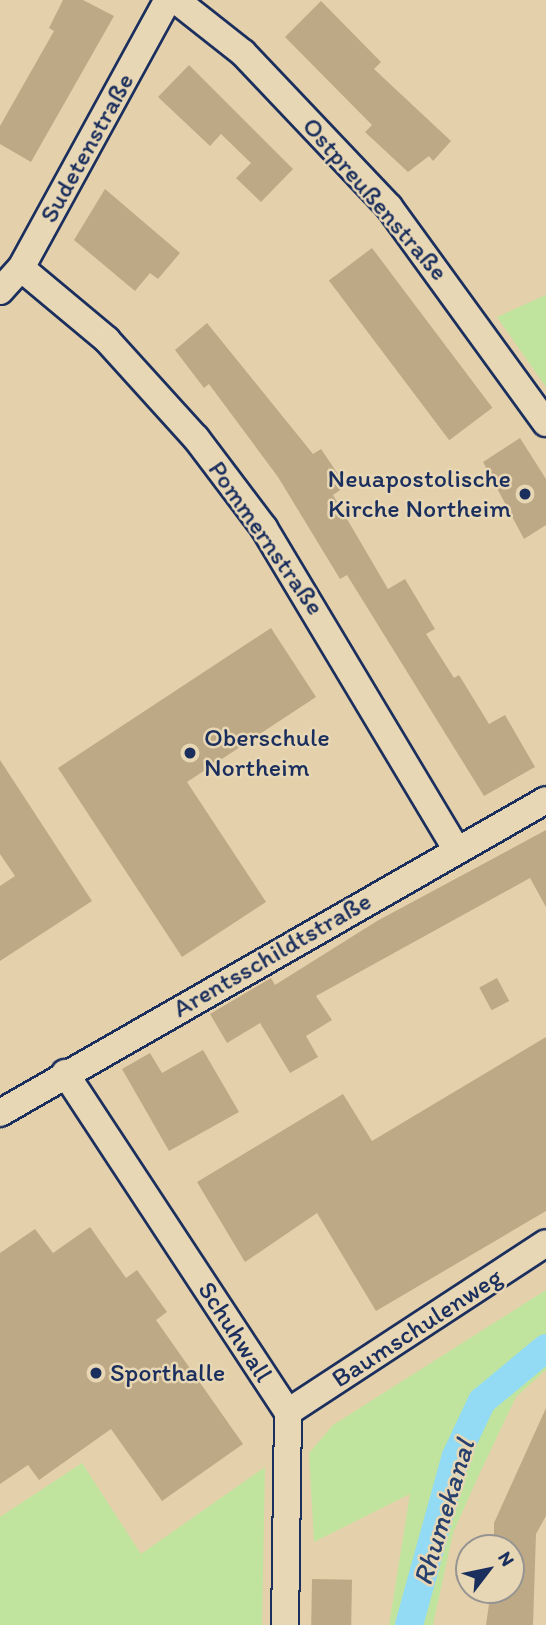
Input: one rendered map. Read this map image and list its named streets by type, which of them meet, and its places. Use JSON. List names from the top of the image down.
{
  "streets": {
    "street": [
      "Sudetenstraße",
      "Ostpreußenstraße",
      "Pommernstraße",
      "Arentsschildtstraße",
      "Baumschulenweg",
      "Schuhwall"
    ]
  },
  "crossings": [
    ["Sudetenstraße", "Pommernstraße"],
    ["Pommernstraße", "Arentsschildtstraße"],
    ["Arentsschildtstraße", "Schuhwall"],
    ["Baumschulenweg", "Schuhwall"]
  ],
  "water": ["Rhumekanal"],
  "places": ["Neuapostolische Kirche Northeim", "Oberschule Northeim", "Sporthalle"],
  "north": "top right"
}
